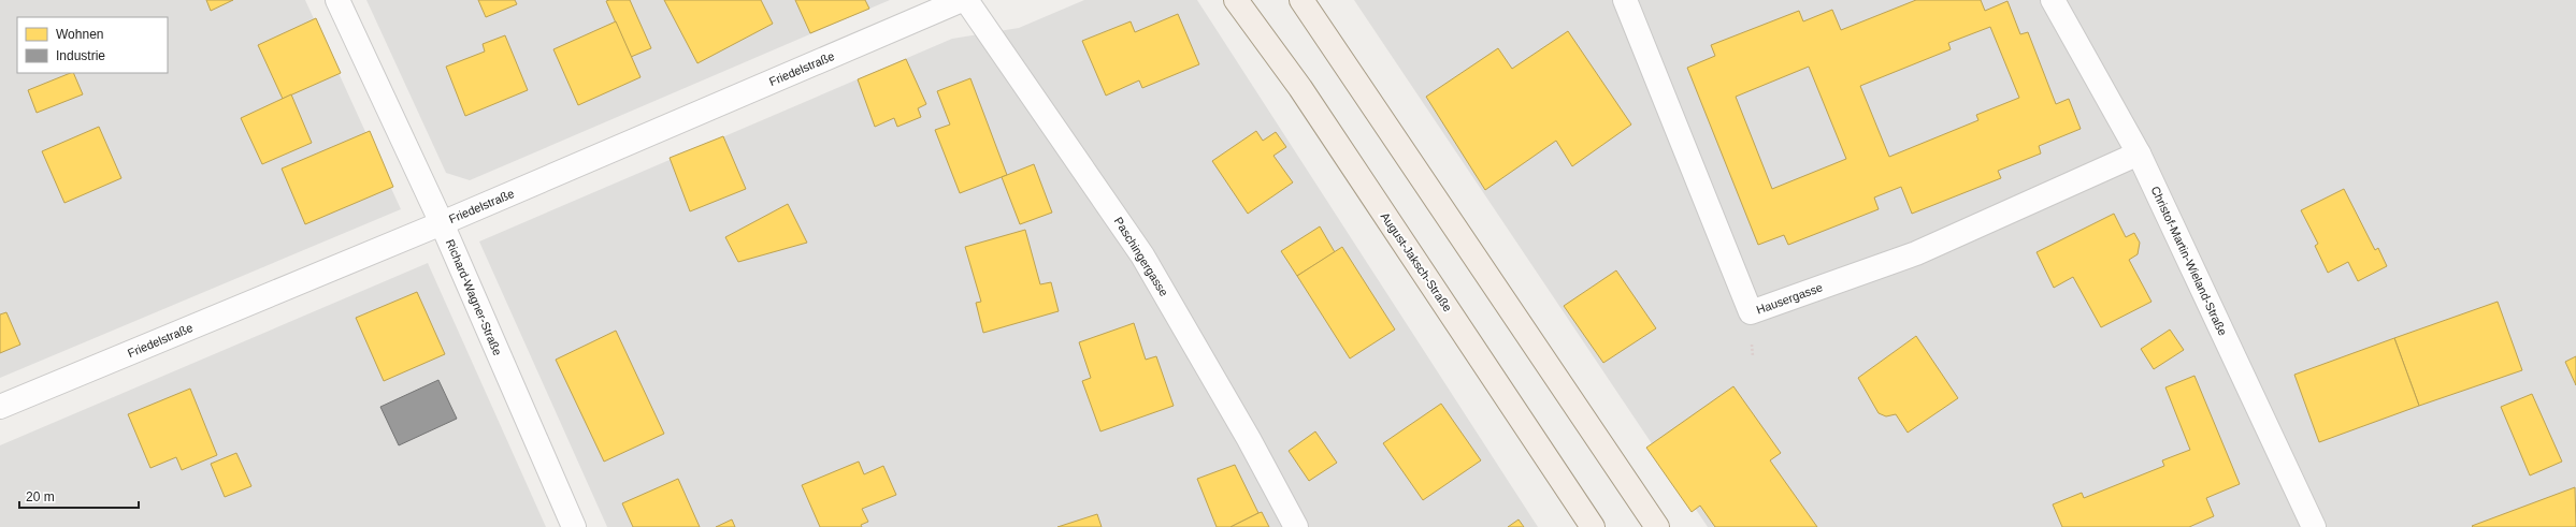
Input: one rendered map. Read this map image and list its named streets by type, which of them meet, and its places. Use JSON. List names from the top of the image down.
{
  "streets": {
    "main road": ["August-Jaksch-Straße"],
    "street": [
      "Friedelstraße",
      "Paschingergasse",
      "Christof-Martin-Wieland-Straße",
      "Richard-Wagner-Straße",
      "Hausergasse"
    ]
  },
  "crossings": [
    ["Friedelstraße", "Richard-Wagner-Straße"],
    ["Christof-Martin-Wieland-Straße", "Hausergasse"]
  ],
  "legend": ["Wohnen", "Industrie"],
  "scale_bar": "20 m"
}
